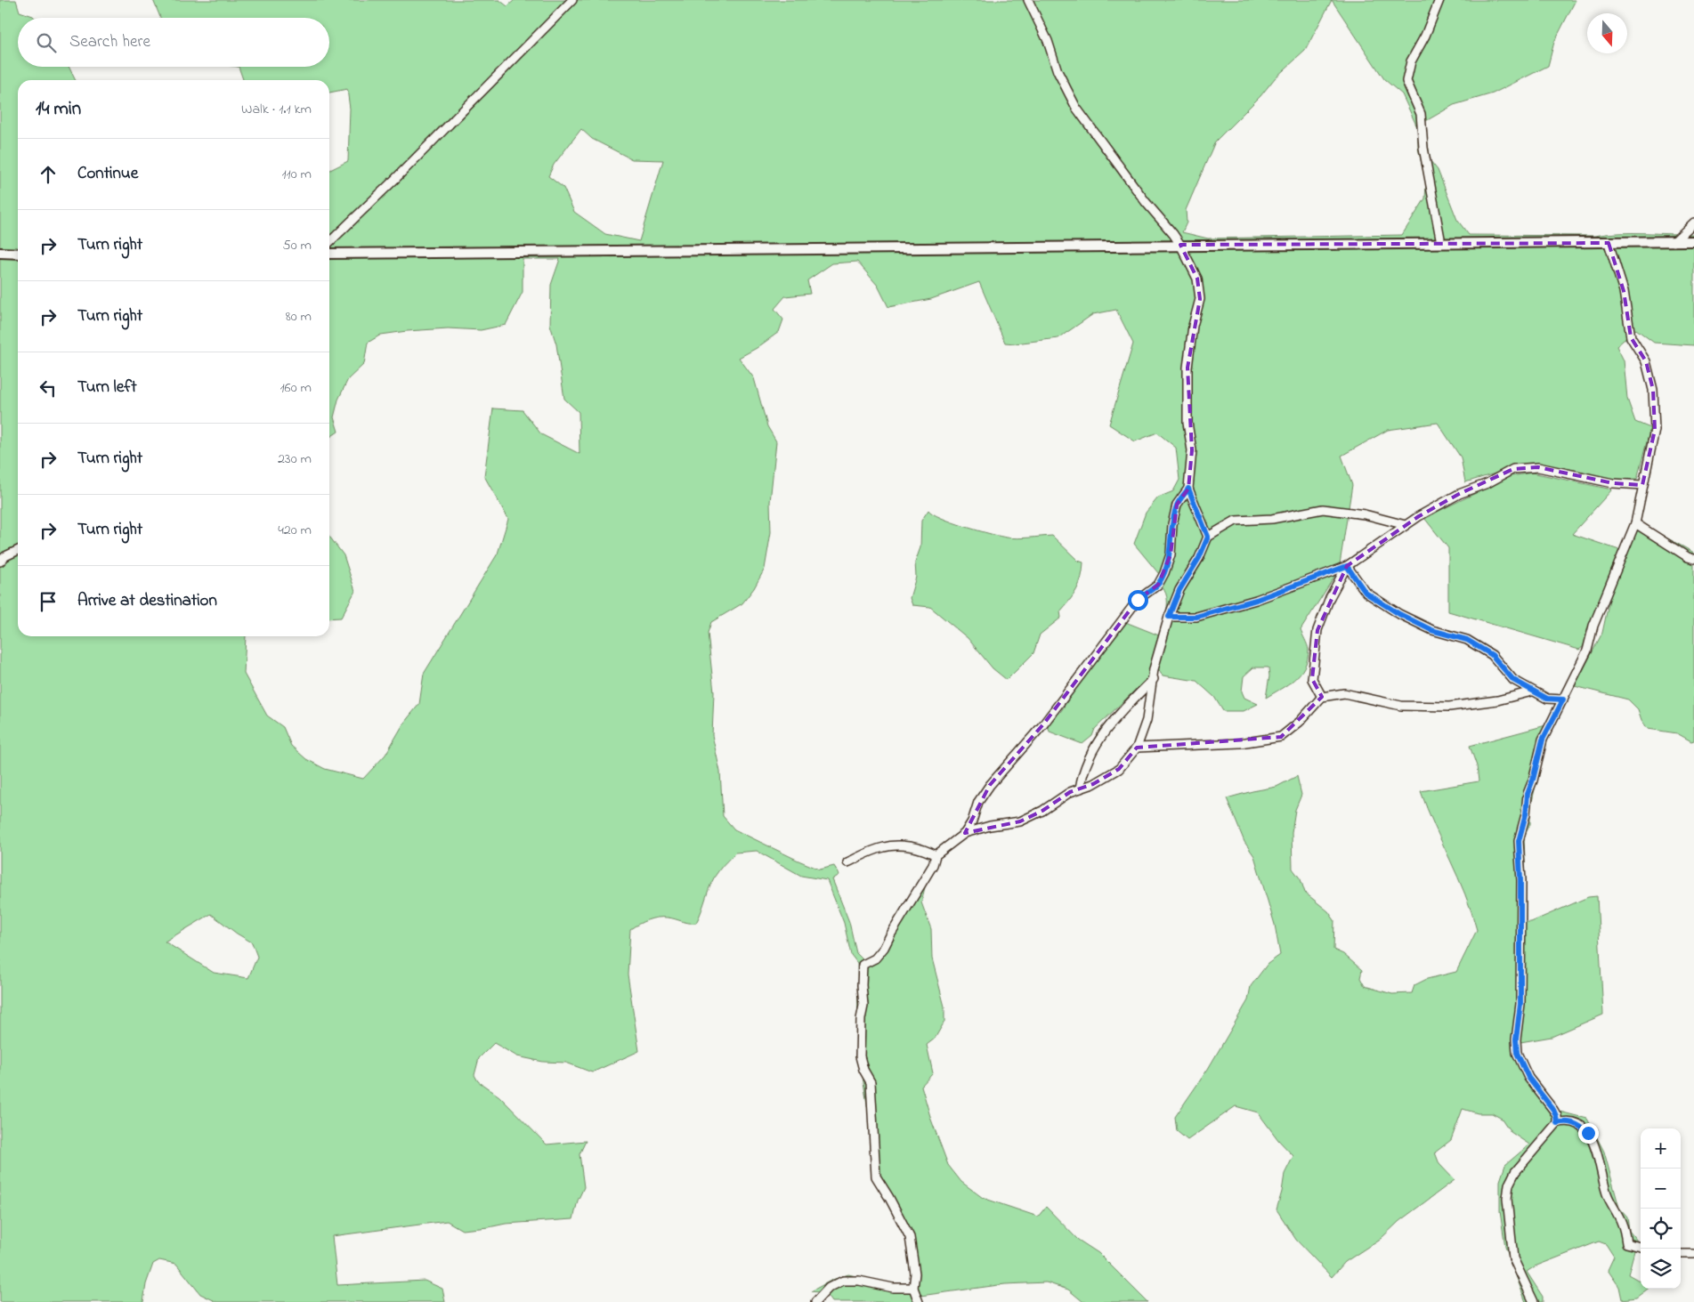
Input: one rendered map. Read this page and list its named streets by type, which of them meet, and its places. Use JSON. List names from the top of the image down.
{
  "north": "bottom",
  "page": {
    "search": "Search here",
    "heading": ["14 min", "Walk · 1.1 km"],
    "list": [
      ["Continue", "110 m"],
      ["Turn right", "50 m"],
      ["Turn right", "80 m"],
      ["Turn left", "160 m"],
      ["Turn right", "230 m"],
      ["Turn right", "420 m"],
      "Arrive at destination"
    ],
    "map_buttons": ["+", "−"]
  }
}
